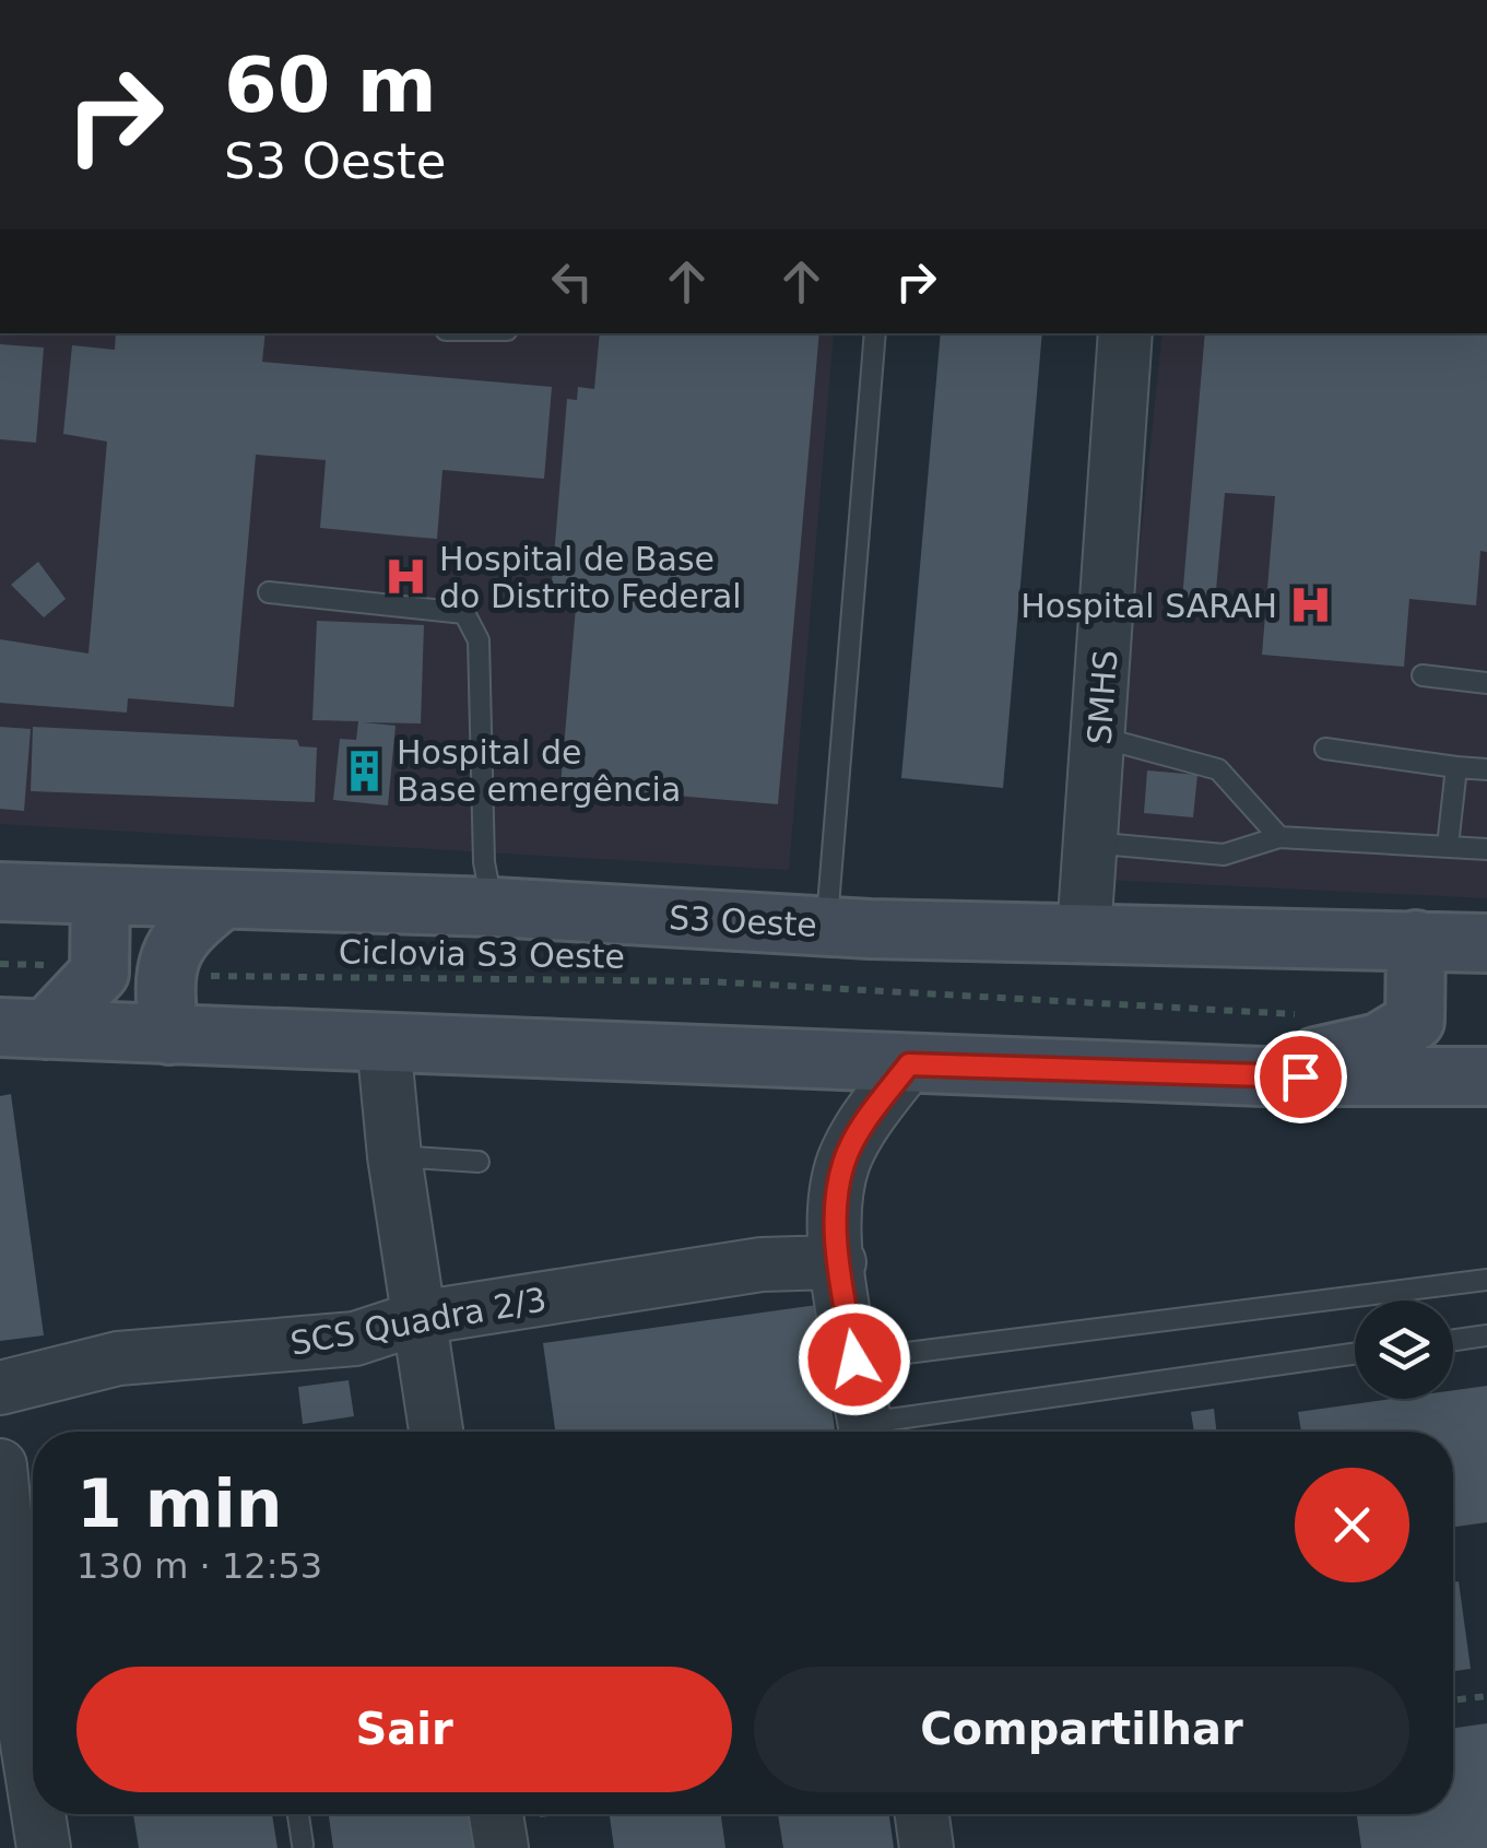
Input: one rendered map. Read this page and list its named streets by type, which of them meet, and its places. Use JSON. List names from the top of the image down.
{
  "streets": {
    "main road": ["S3 Oeste"],
    "street": ["SMHS", "SCS Quadra 2/3"],
    "path": ["Ciclovia S3 Oeste"]
  },
  "crossings": [
    ["SMHS", "S3 Oeste"]
  ],
  "places": {
    "hospital": ["Hospital de Base do Distrito Federal", "Hospital SARAH"],
    "building": ["Hospital de Base emergência"]
  },
  "page": {
    "turn": ["60 m", "S3 Oeste"],
    "heading": ["1 min", "130 m · 12:53"],
    "buttons": ["Sair", "Compartilhar"]
  }
}
